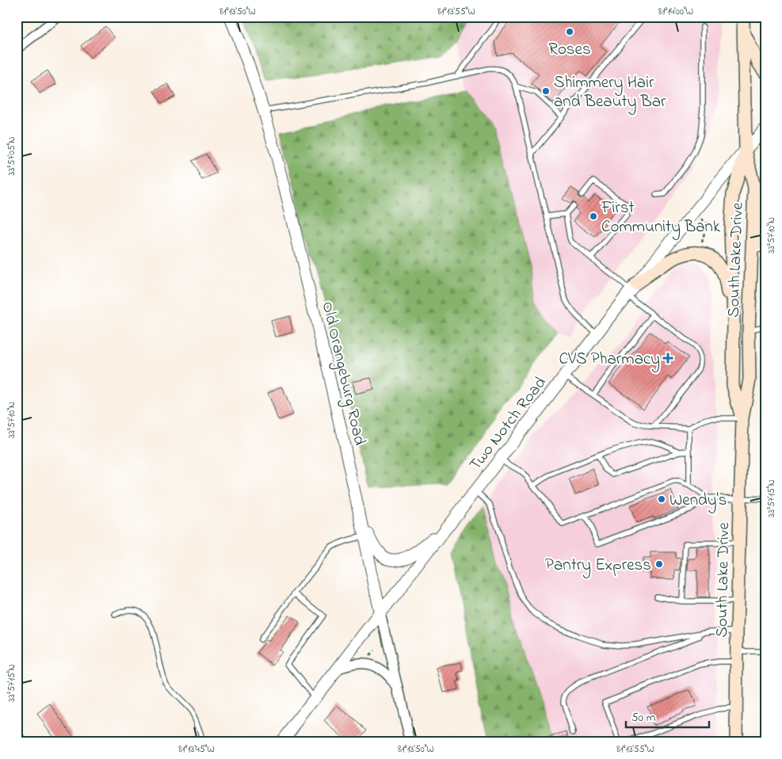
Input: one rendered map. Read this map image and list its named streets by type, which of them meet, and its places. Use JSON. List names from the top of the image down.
{
  "streets": {
    "main road": ["South Lake Drive"],
    "street": ["Old Orangeburg Road", "Two Notch Road"]
  },
  "crossings": [
    ["South Lake Drive", "Two Notch Road"],
    ["Old Orangeburg Road", "Two Notch Road"]
  ],
  "places": {
    "other": [
      "Roses",
      "Shimmery Hair and Beauty Bar",
      "First Community Bank",
      "Wendy's",
      "Pantry Express"
    ],
    "health": ["CVS Pharmacy"]
  },
  "scale_bar": "50 m",
  "coordinates": [
    "81°13'50\"W",
    "81°13'55\"W",
    "81°14'00\"W",
    "33°57'05\"N",
    "33°57'10\"N",
    "33°57'15\"N",
    "81°13'45\"W"
  ]
}
